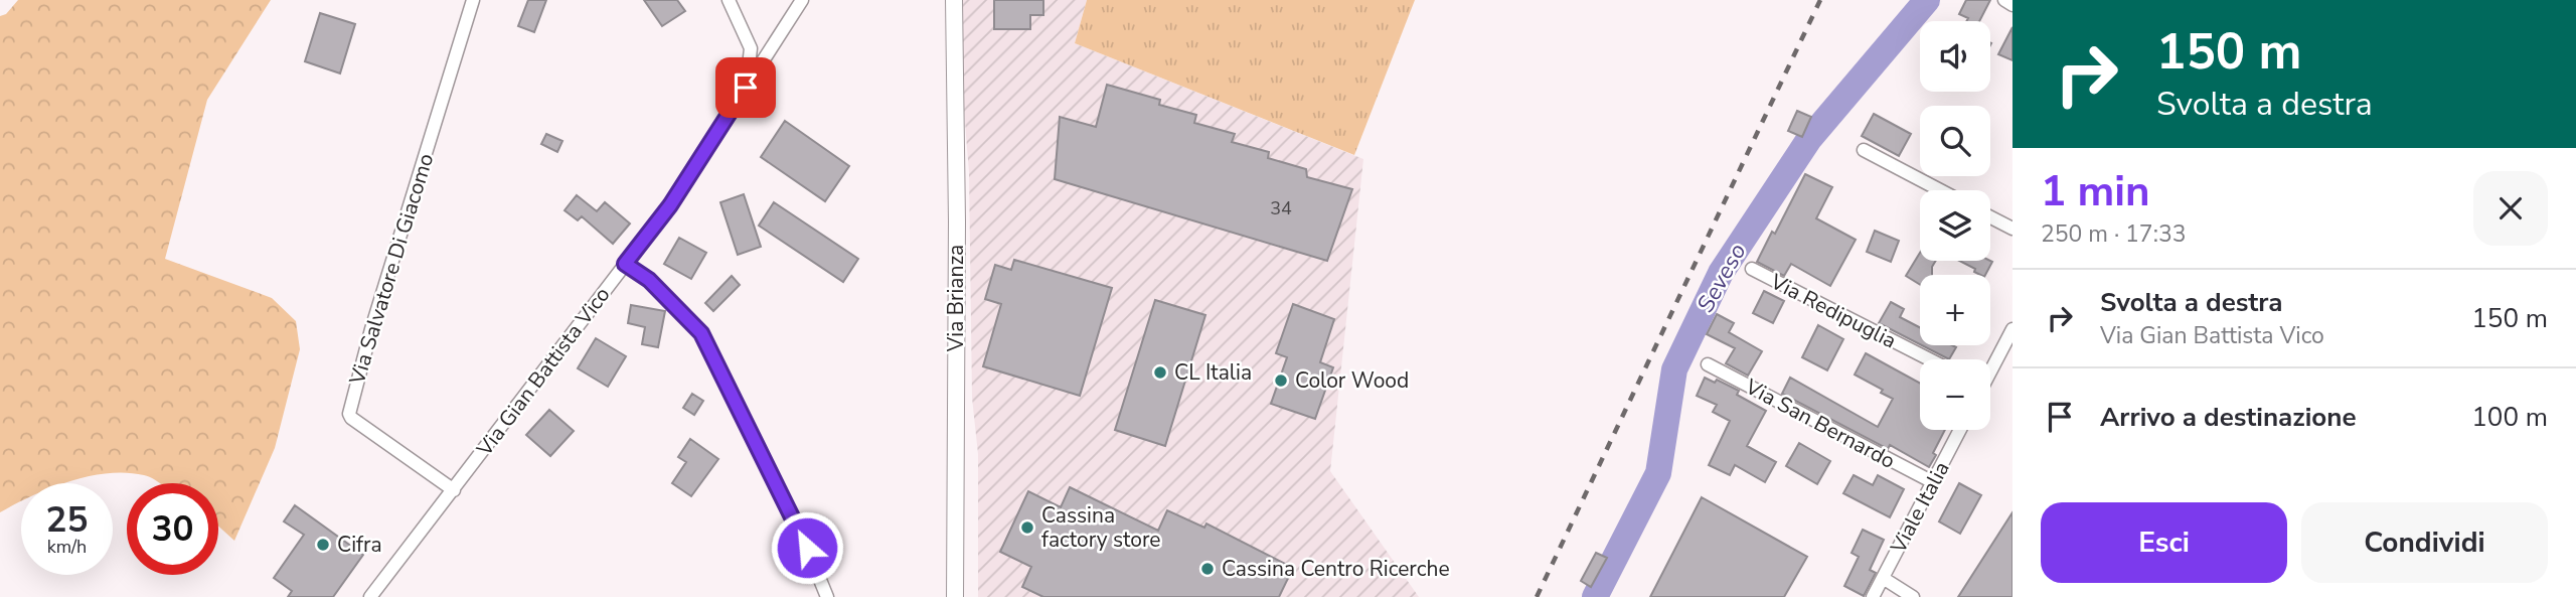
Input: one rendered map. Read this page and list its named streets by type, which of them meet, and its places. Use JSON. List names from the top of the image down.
{
  "streets": {
    "street": [
      "Via Salvatore Di Giacomo",
      "Via Brianza",
      "Via Redipuglia",
      "Via Gian Battista Vico",
      "Via San Bernardo",
      "Viale Italia"
    ]
  },
  "crossings": [
    ["Via Salvatore Di Giacomo", "Via Gian Battista Vico"],
    ["Via San Bernardo", "Viale Italia"]
  ],
  "water": ["Seveso"],
  "places": [
    "CL Italia",
    "Color Wood",
    "Cassina factory store",
    "Cifra",
    "Cassina Centro Ricerche"
  ],
  "house_numbers": ["34"],
  "page": {
    "turn": ["150 m", "Svolta a destra"],
    "map_buttons": ["+", "−"],
    "heading": ["1 min", "250 m · 17:33"],
    "list": [
      {
        "name": "Svolta a destra",
        "note": "Via Gian Battista Vico",
        "value": "150 m"
      },
      {
        "name": "Arrivo a destinazione",
        "value": "100 m"
      }
    ],
    "speed": "25 km/h",
    "limit": "30",
    "buttons": ["Esci", "Condividi"]
  }
}
